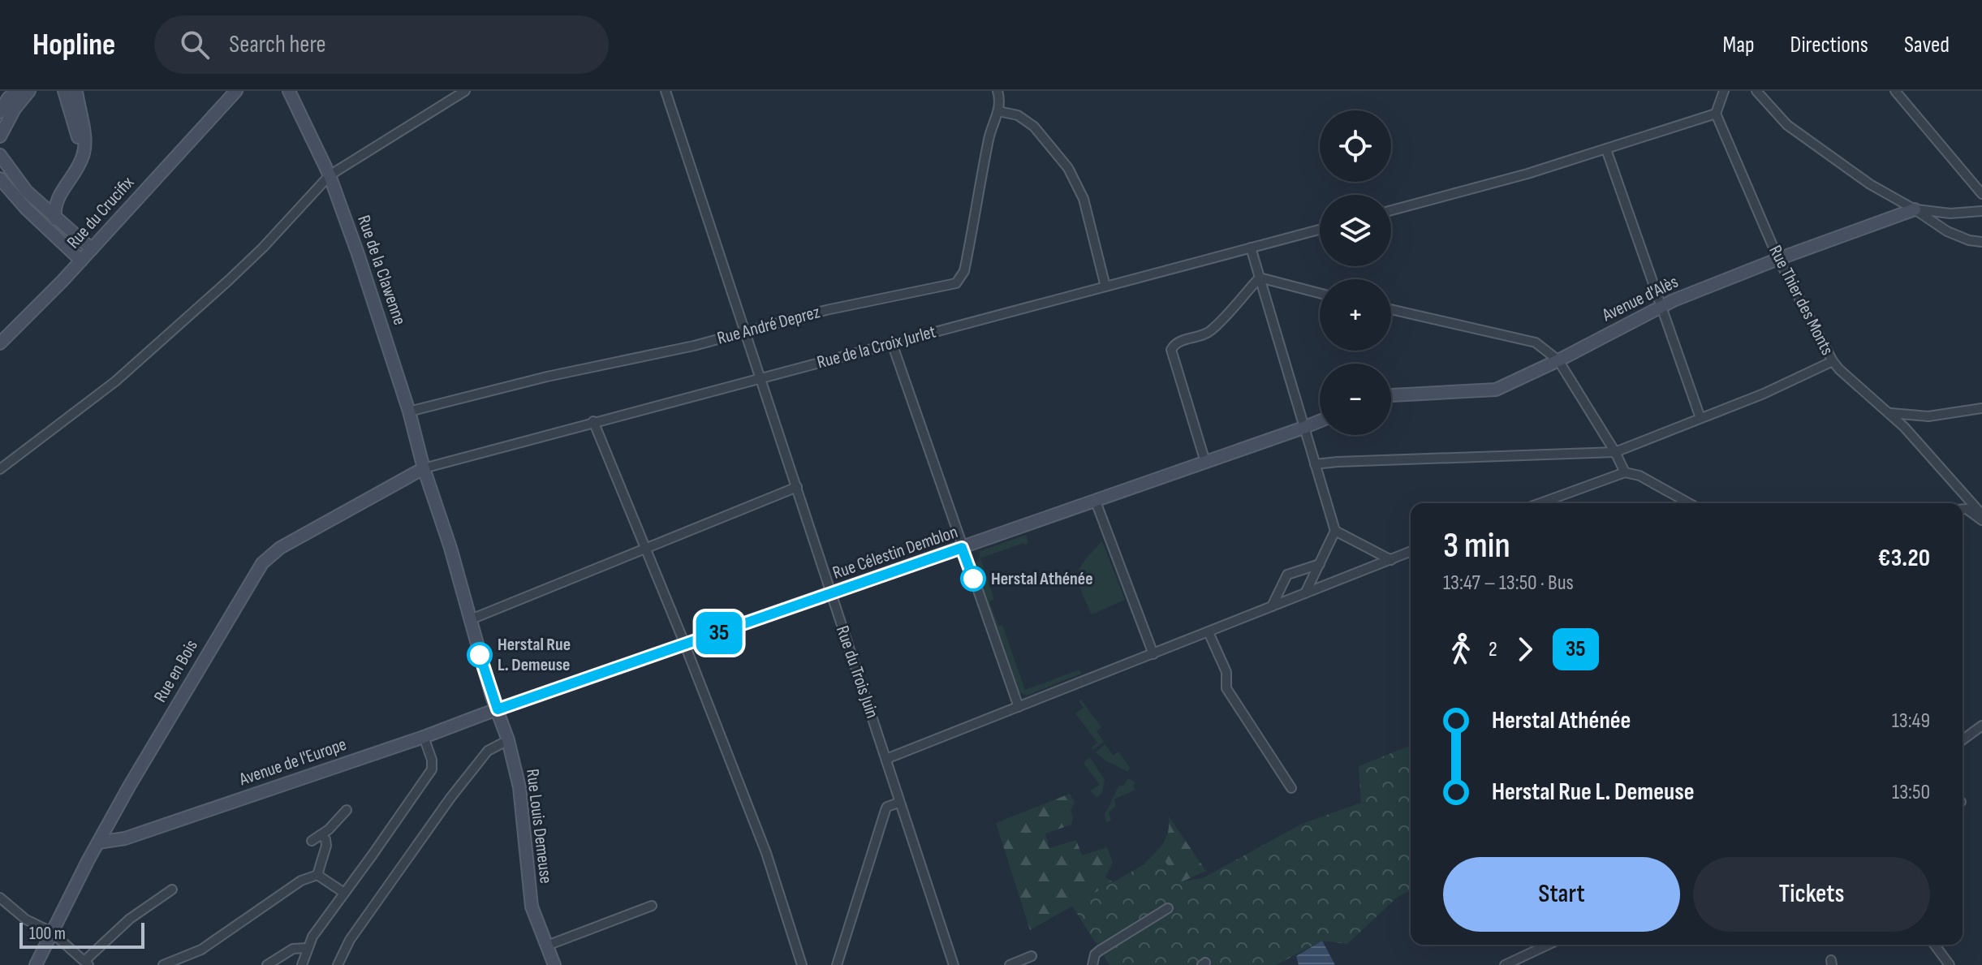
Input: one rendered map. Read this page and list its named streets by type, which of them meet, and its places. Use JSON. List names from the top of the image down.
{
  "streets": {
    "street": [
      "Rue du Crucifix",
      "Rue de la Clawenne",
      "Avenue d'Alès",
      "Rue Thier des Monts",
      "Rue André Deprez",
      "Rue de la Croix Jurlet",
      "Rue Célestin Demblon",
      "Rue en Bois",
      "Rue du Trois Juin",
      "Avenue de l'Europe",
      "Rue Louis Demeuse"
    ]
  },
  "crossings": [
    ["Rue de la Clawenne", "Rue André Deprez"],
    ["Rue de la Clawenne", "Rue de la Croix Jurlet"],
    ["Rue de la Clawenne", "Rue en Bois"],
    ["Rue de la Clawenne", "Rue Louis Demeuse"],
    ["Avenue d'Alès", "Rue Thier des Monts"],
    ["Rue André Deprez", "Rue du Trois Juin"],
    ["Rue de la Croix Jurlet", "Rue en Bois"],
    ["Rue de la Croix Jurlet", "Rue du Trois Juin"],
    ["Rue de la Croix Jurlet", "Rue Louis Demeuse"],
    ["Rue Célestin Demblon", "Rue du Trois Juin"],
    ["Rue Célestin Demblon", "Avenue de l'Europe"],
    ["Rue Célestin Demblon", "Rue Louis Demeuse"],
    ["Rue en Bois", "Avenue de l'Europe"],
    ["Rue en Bois", "Rue Louis Demeuse"],
    ["Avenue de l'Europe", "Rue Louis Demeuse"]
  ],
  "places": ["Herstal Athénée", "Herstal Rue L. Demeuse"],
  "lines": ["bus line 35"],
  "scale_bar": "100 m",
  "page": {
    "header": "Hopline",
    "search": "Search here",
    "nav": ["Map", "Directions", "Saved"],
    "on_map": "35",
    "map_buttons": ["+", "−"],
    "heading": ["3 min", "13:47 – 13:50 · Bus", "€3.20"],
    "legs": ["2", "35"],
    "list": [
      {
        "name": "Herstal Athénée",
        "value": "13:49"
      },
      {
        "name": "Herstal Rue L. Demeuse",
        "value": "13:50"
      }
    ],
    "buttons": ["Start", "Tickets"],
    "scale": "100 m"
  }
}
